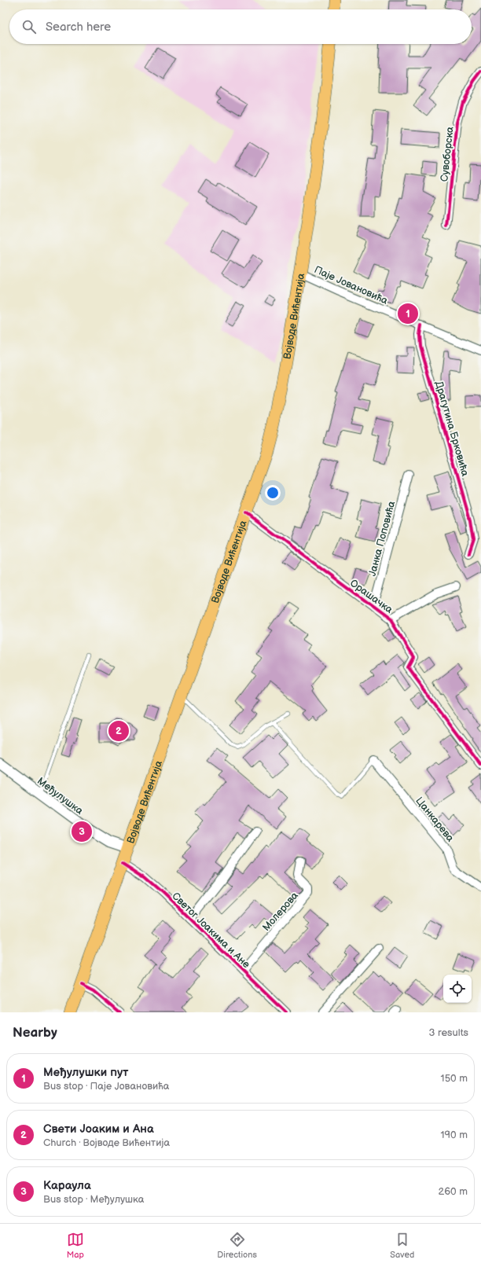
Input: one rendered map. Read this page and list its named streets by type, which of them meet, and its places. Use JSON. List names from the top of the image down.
{
  "streets": {
    "main road": ["Војводе Вићентија"],
    "street": [
      "Сувоборска",
      "Паје Јовановића",
      "Драгутина Брковића",
      "Јанка Поповића",
      "Орашачка",
      "Међулушка",
      "Цанкарева",
      "Молерова",
      "Светог Јоакима и Ане"
    ]
  },
  "crossings": [
    ["Паје Јовановића", "Војводе Вићентија"],
    ["Паје Јовановића", "Драгутина Брковића"],
    ["Војводе Вићентија", "Орашачка"],
    ["Војводе Вићентија", "Међулушка"],
    ["Војводе Вићентија", "Светог Јоакима и Ане"],
    ["Јанка Поповића", "Орашачка"],
    ["Молерова", "Светог Јоакима и Ане"]
  ],
  "page": {
    "search": "Search here",
    "pins": ["1", "2", "3"],
    "heading": ["Nearby", "3 results"],
    "list": [
      {
        "mark": "1",
        "name": "Међулушки пут",
        "note": "Bus stop · Паје Јовановића",
        "value": "150 m"
      },
      {
        "mark": "2",
        "name": "Свети Јоаким и Ана",
        "note": "Church · Војводе Вићентија",
        "value": "190 m"
      },
      {
        "mark": "3",
        "name": "Караула",
        "note": "Bus stop · Међулушка",
        "value": "260 m"
      }
    ],
    "nav": ["Map", "Directions", "Saved"]
  }
}
